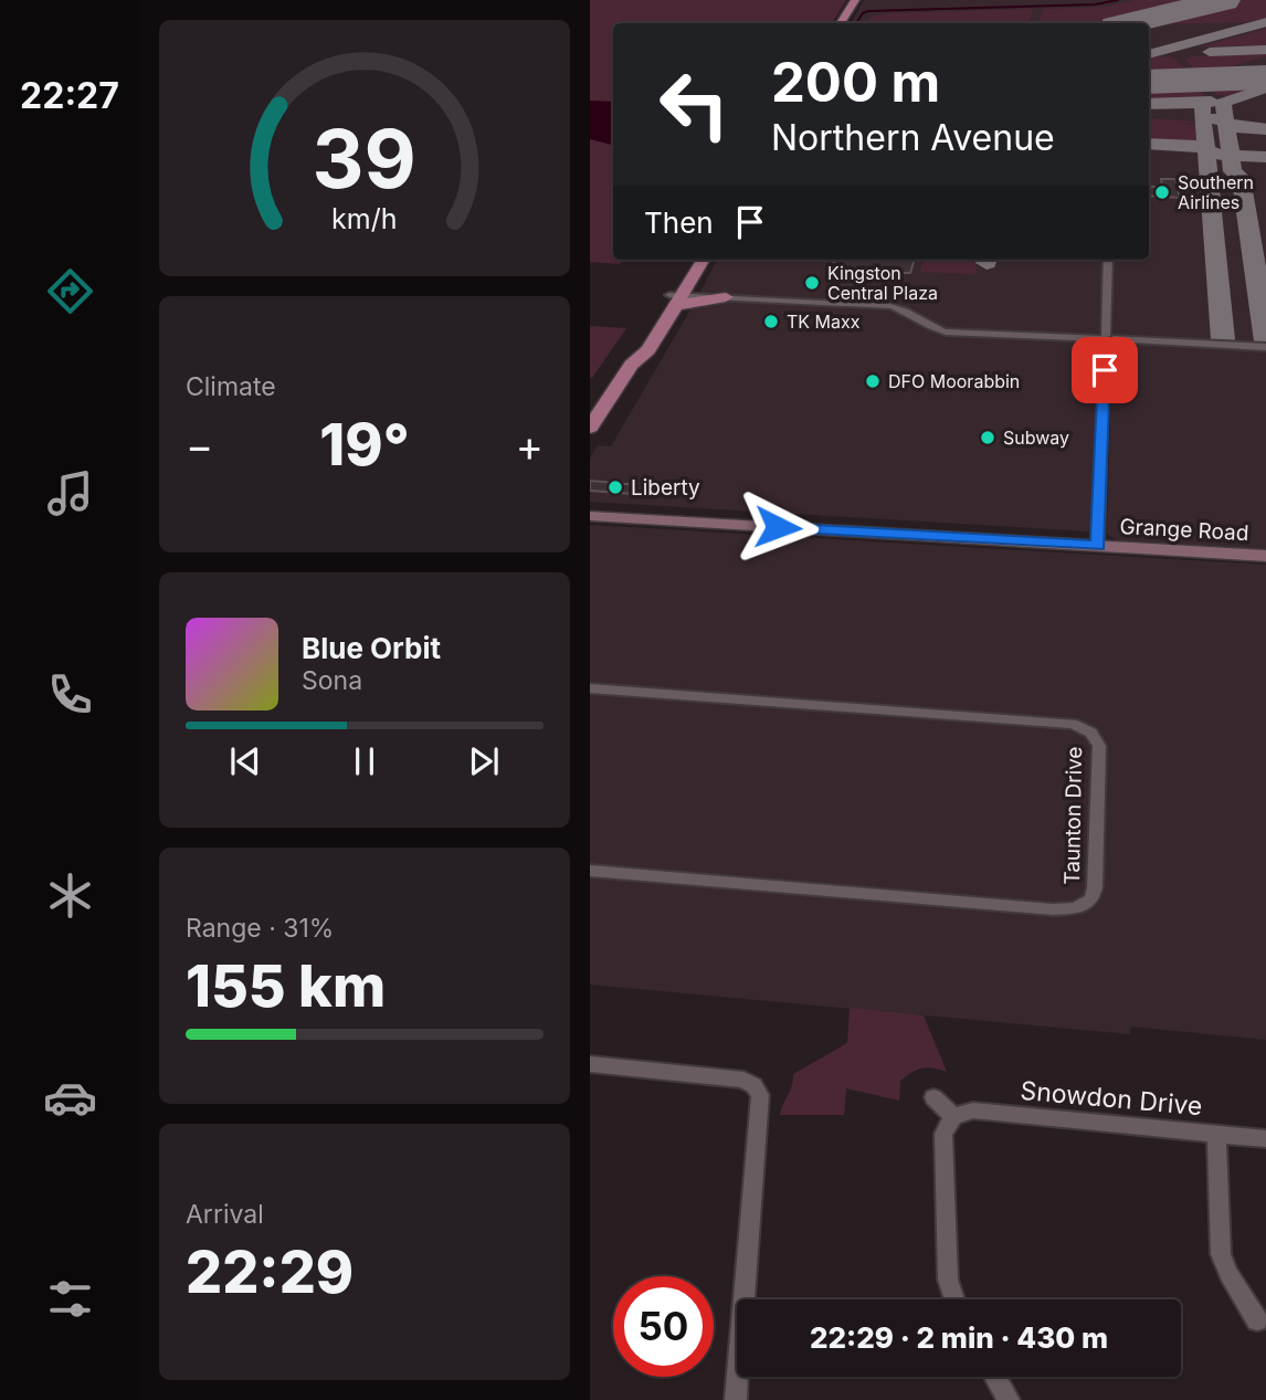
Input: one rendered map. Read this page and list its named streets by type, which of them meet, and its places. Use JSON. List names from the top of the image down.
{
  "streets": {
    "main road": ["Grange Road"],
    "street": ["Taunton Drive", "Snowdon Drive"]
  },
  "places": [
    "Southern Airlines",
    "Kingston Central Plaza",
    "TK Maxx",
    "DFO Moorabbin",
    "Subway",
    "Liberty"
  ],
  "page": {
    "tabs": "22:27",
    "turn": ["200 m", "Northern Avenue"],
    "then": "Then",
    "tile": [
      "Climate",
      ["Range · 31%", "155 km"],
      ["Arrival", "22:29"]
    ],
    "heat": ["−", "19°", "+"],
    "song": ["Blue Orbit", "Sona"],
    "limit": "50",
    "trip": "22:29 · 2 min · 430 m",
    "gauge": ["39", "km/h"]
  }
}
